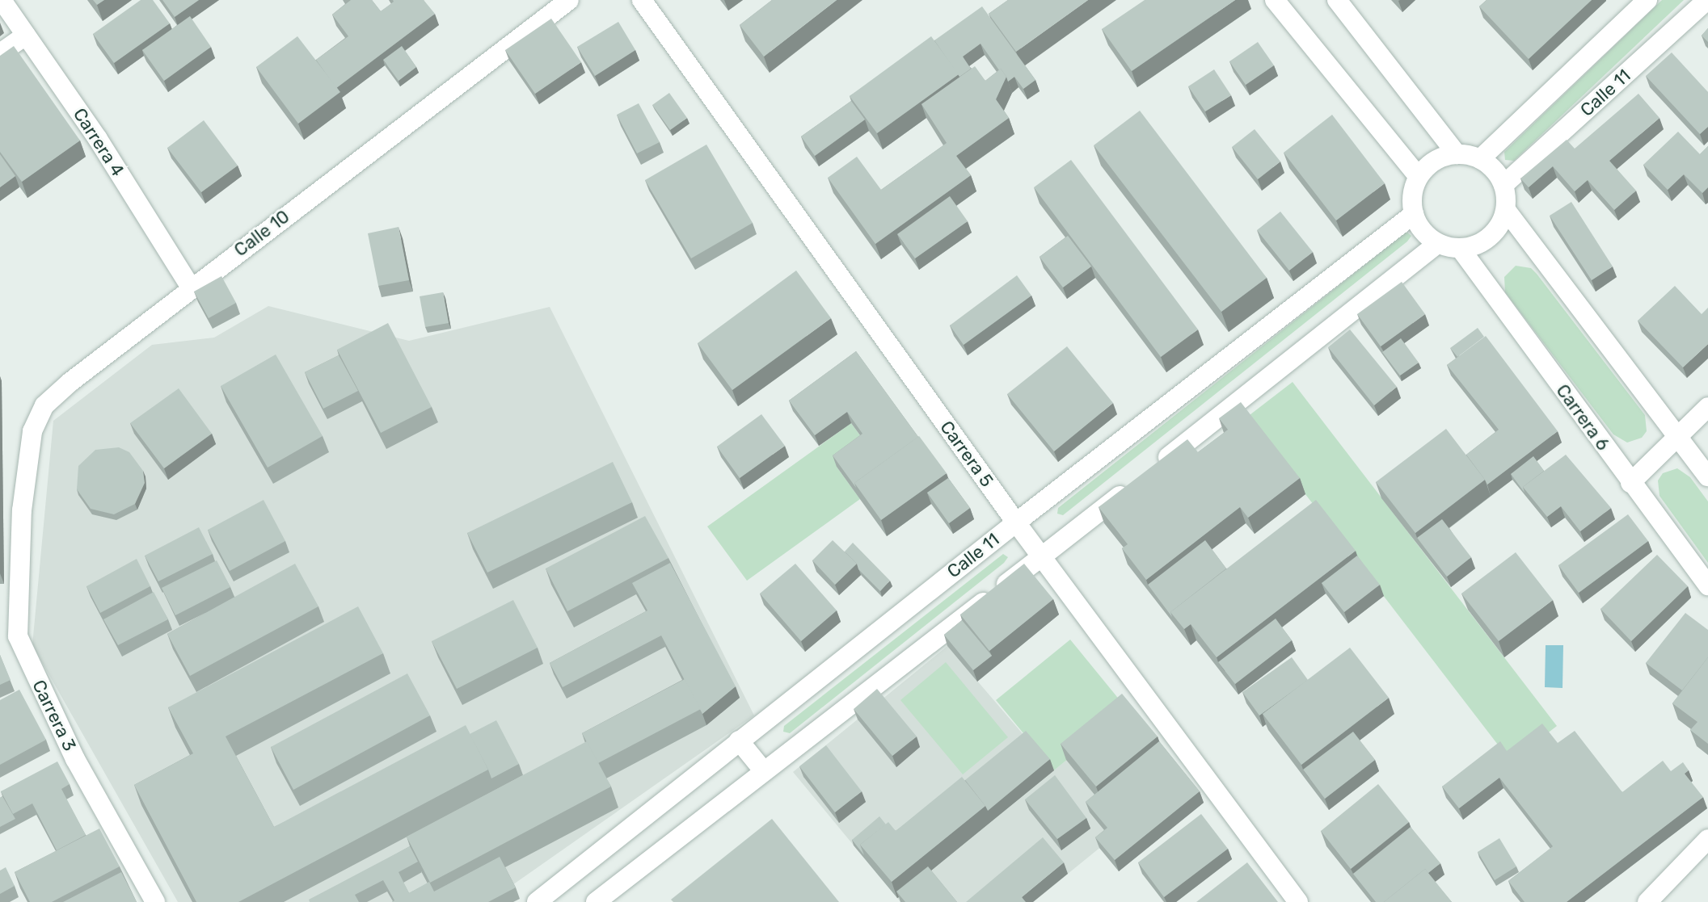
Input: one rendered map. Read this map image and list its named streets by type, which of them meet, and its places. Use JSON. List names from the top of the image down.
{
  "streets": {
    "street": [
      "Calle 11",
      "Carrera 4",
      "Calle 10",
      "Carrera 6",
      "Carrera 5",
      "Carrera 3"
    ]
  },
  "crossings": [
    ["Calle 11", "Carrera 6"],
    ["Calle 11", "Carrera 5"],
    ["Carrera 4", "Calle 10"],
    ["Calle 10", "Carrera 3"]
  ]
}
